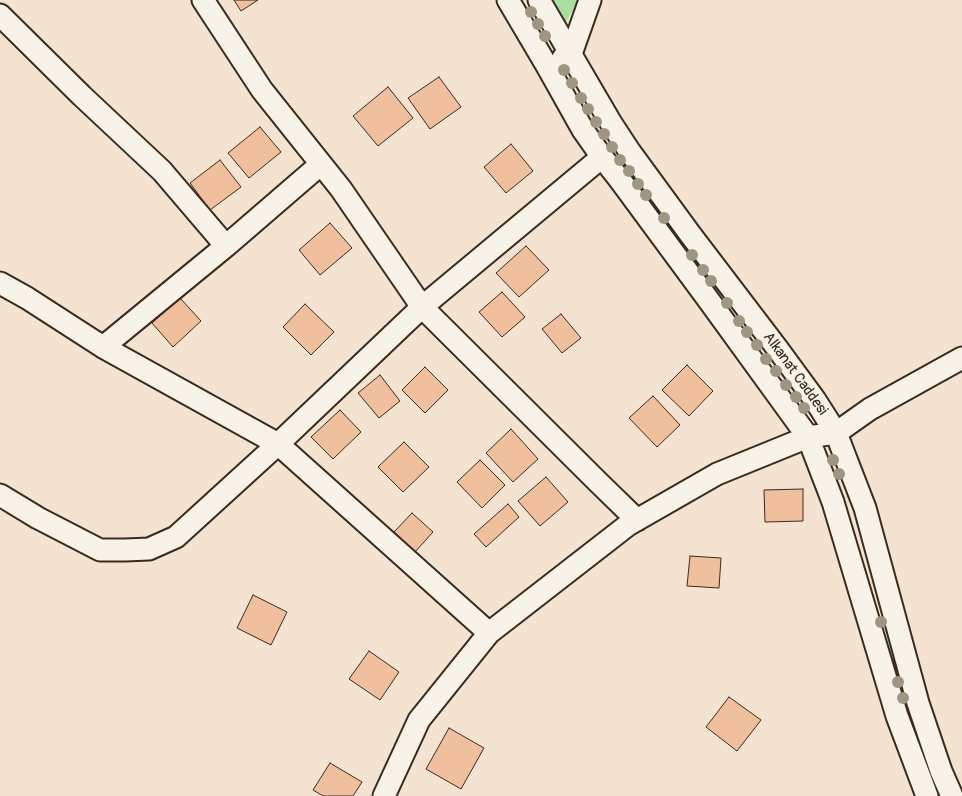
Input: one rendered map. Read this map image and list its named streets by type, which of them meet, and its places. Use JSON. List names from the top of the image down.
{
  "streets": {
    "street": ["Alkanat Caddesi"]
  }
}
